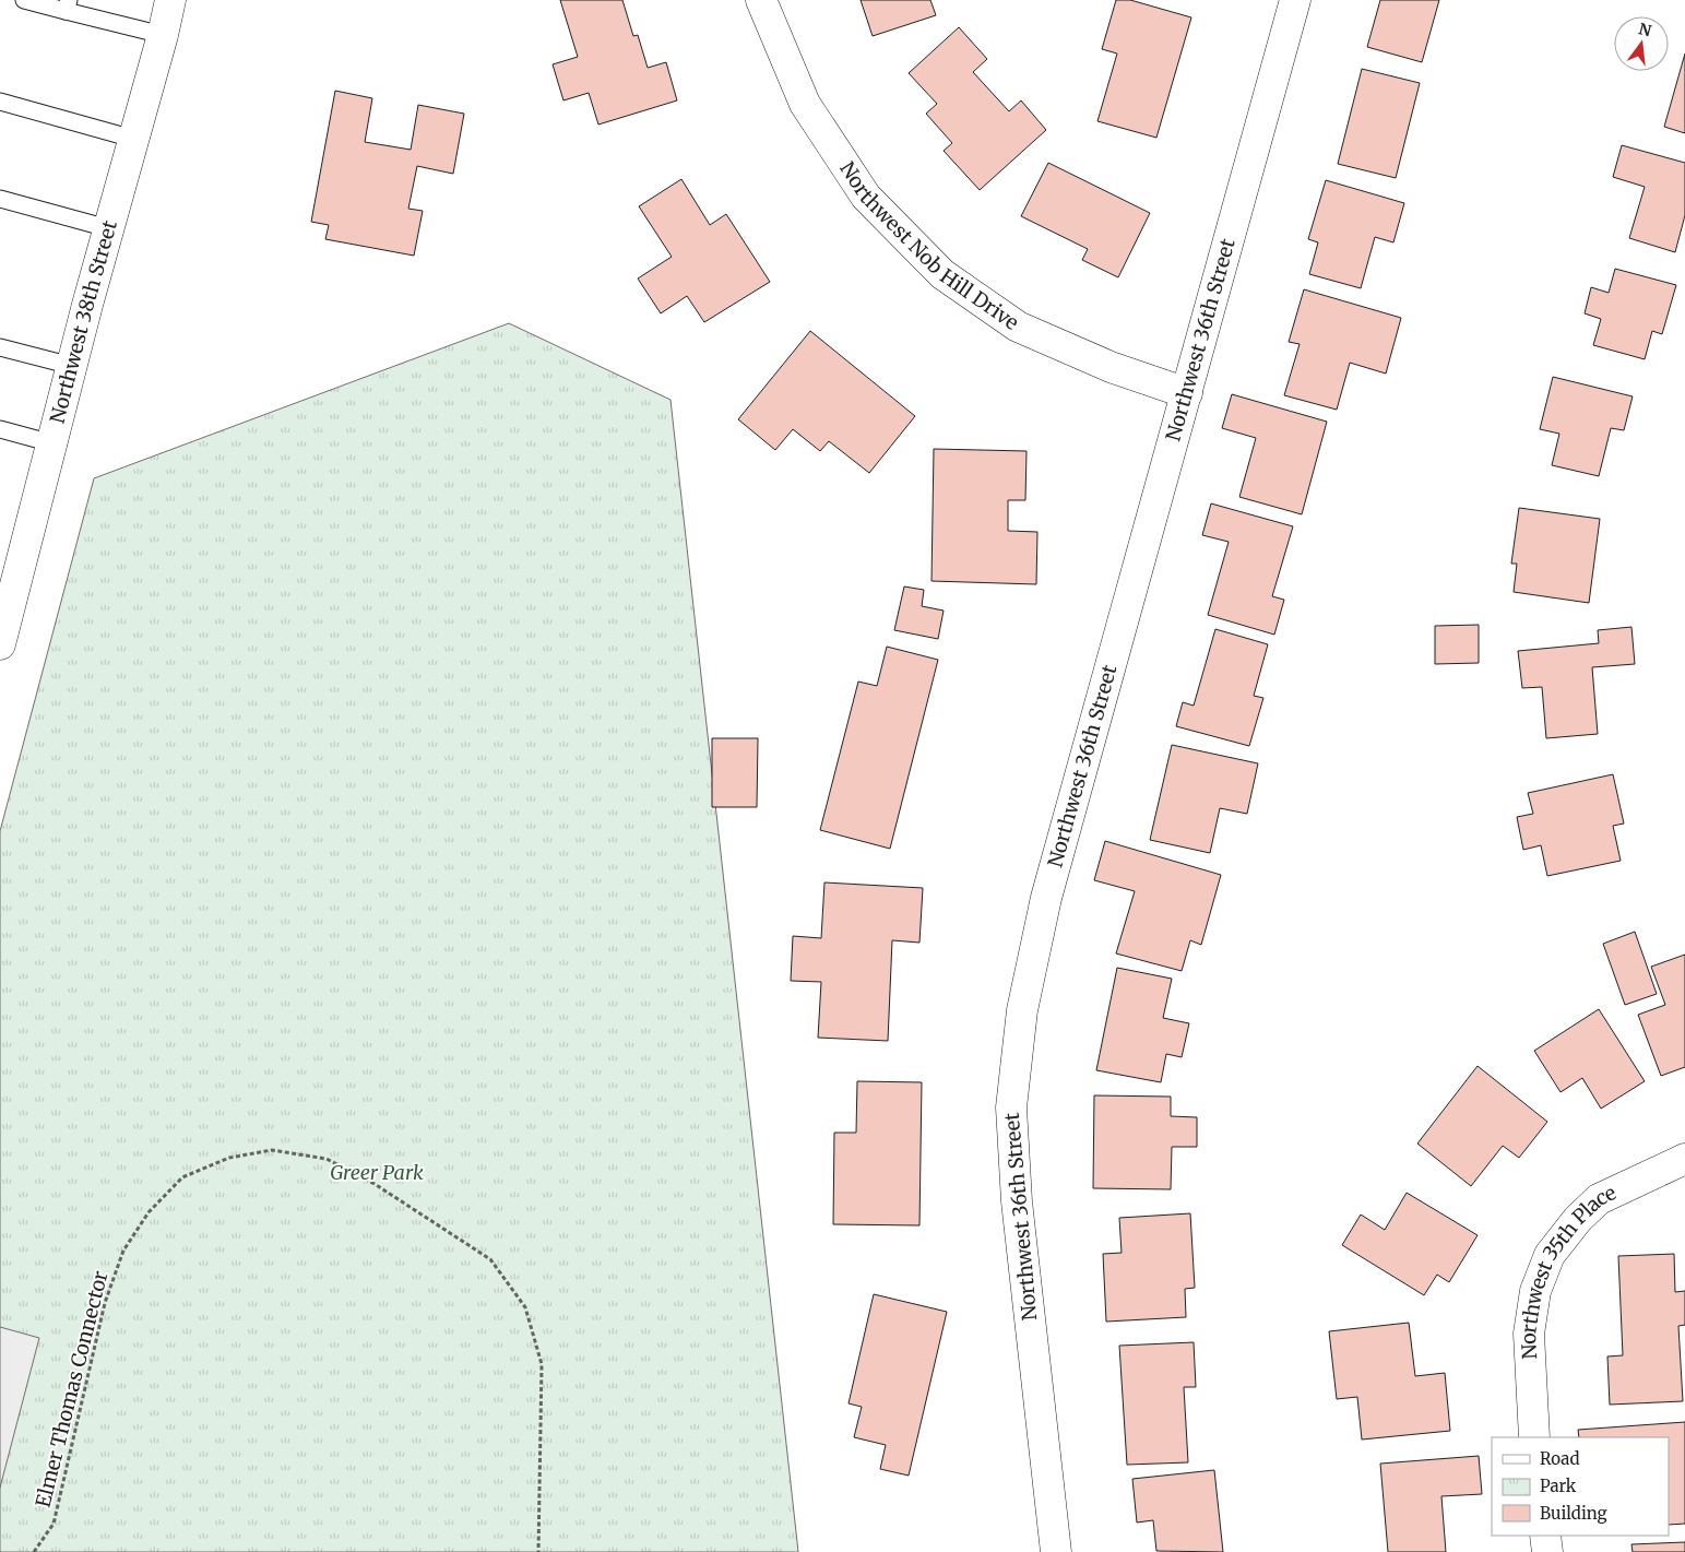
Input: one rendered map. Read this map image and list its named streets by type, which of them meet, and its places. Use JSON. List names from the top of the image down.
{
  "streets": {
    "street": [
      "Northwest Nob Hill Drive",
      "Northwest 38th Street",
      "Northwest 36th Street",
      "Northwest 35th Place"
    ],
    "path": ["Elmer Thomas Connector"]
  },
  "crossings": [
    ["Northwest Nob Hill Drive", "Northwest 36th Street"]
  ],
  "parks": ["Greer Park"],
  "legend": ["Road", "Park", "Building"],
  "north": "top"
}
